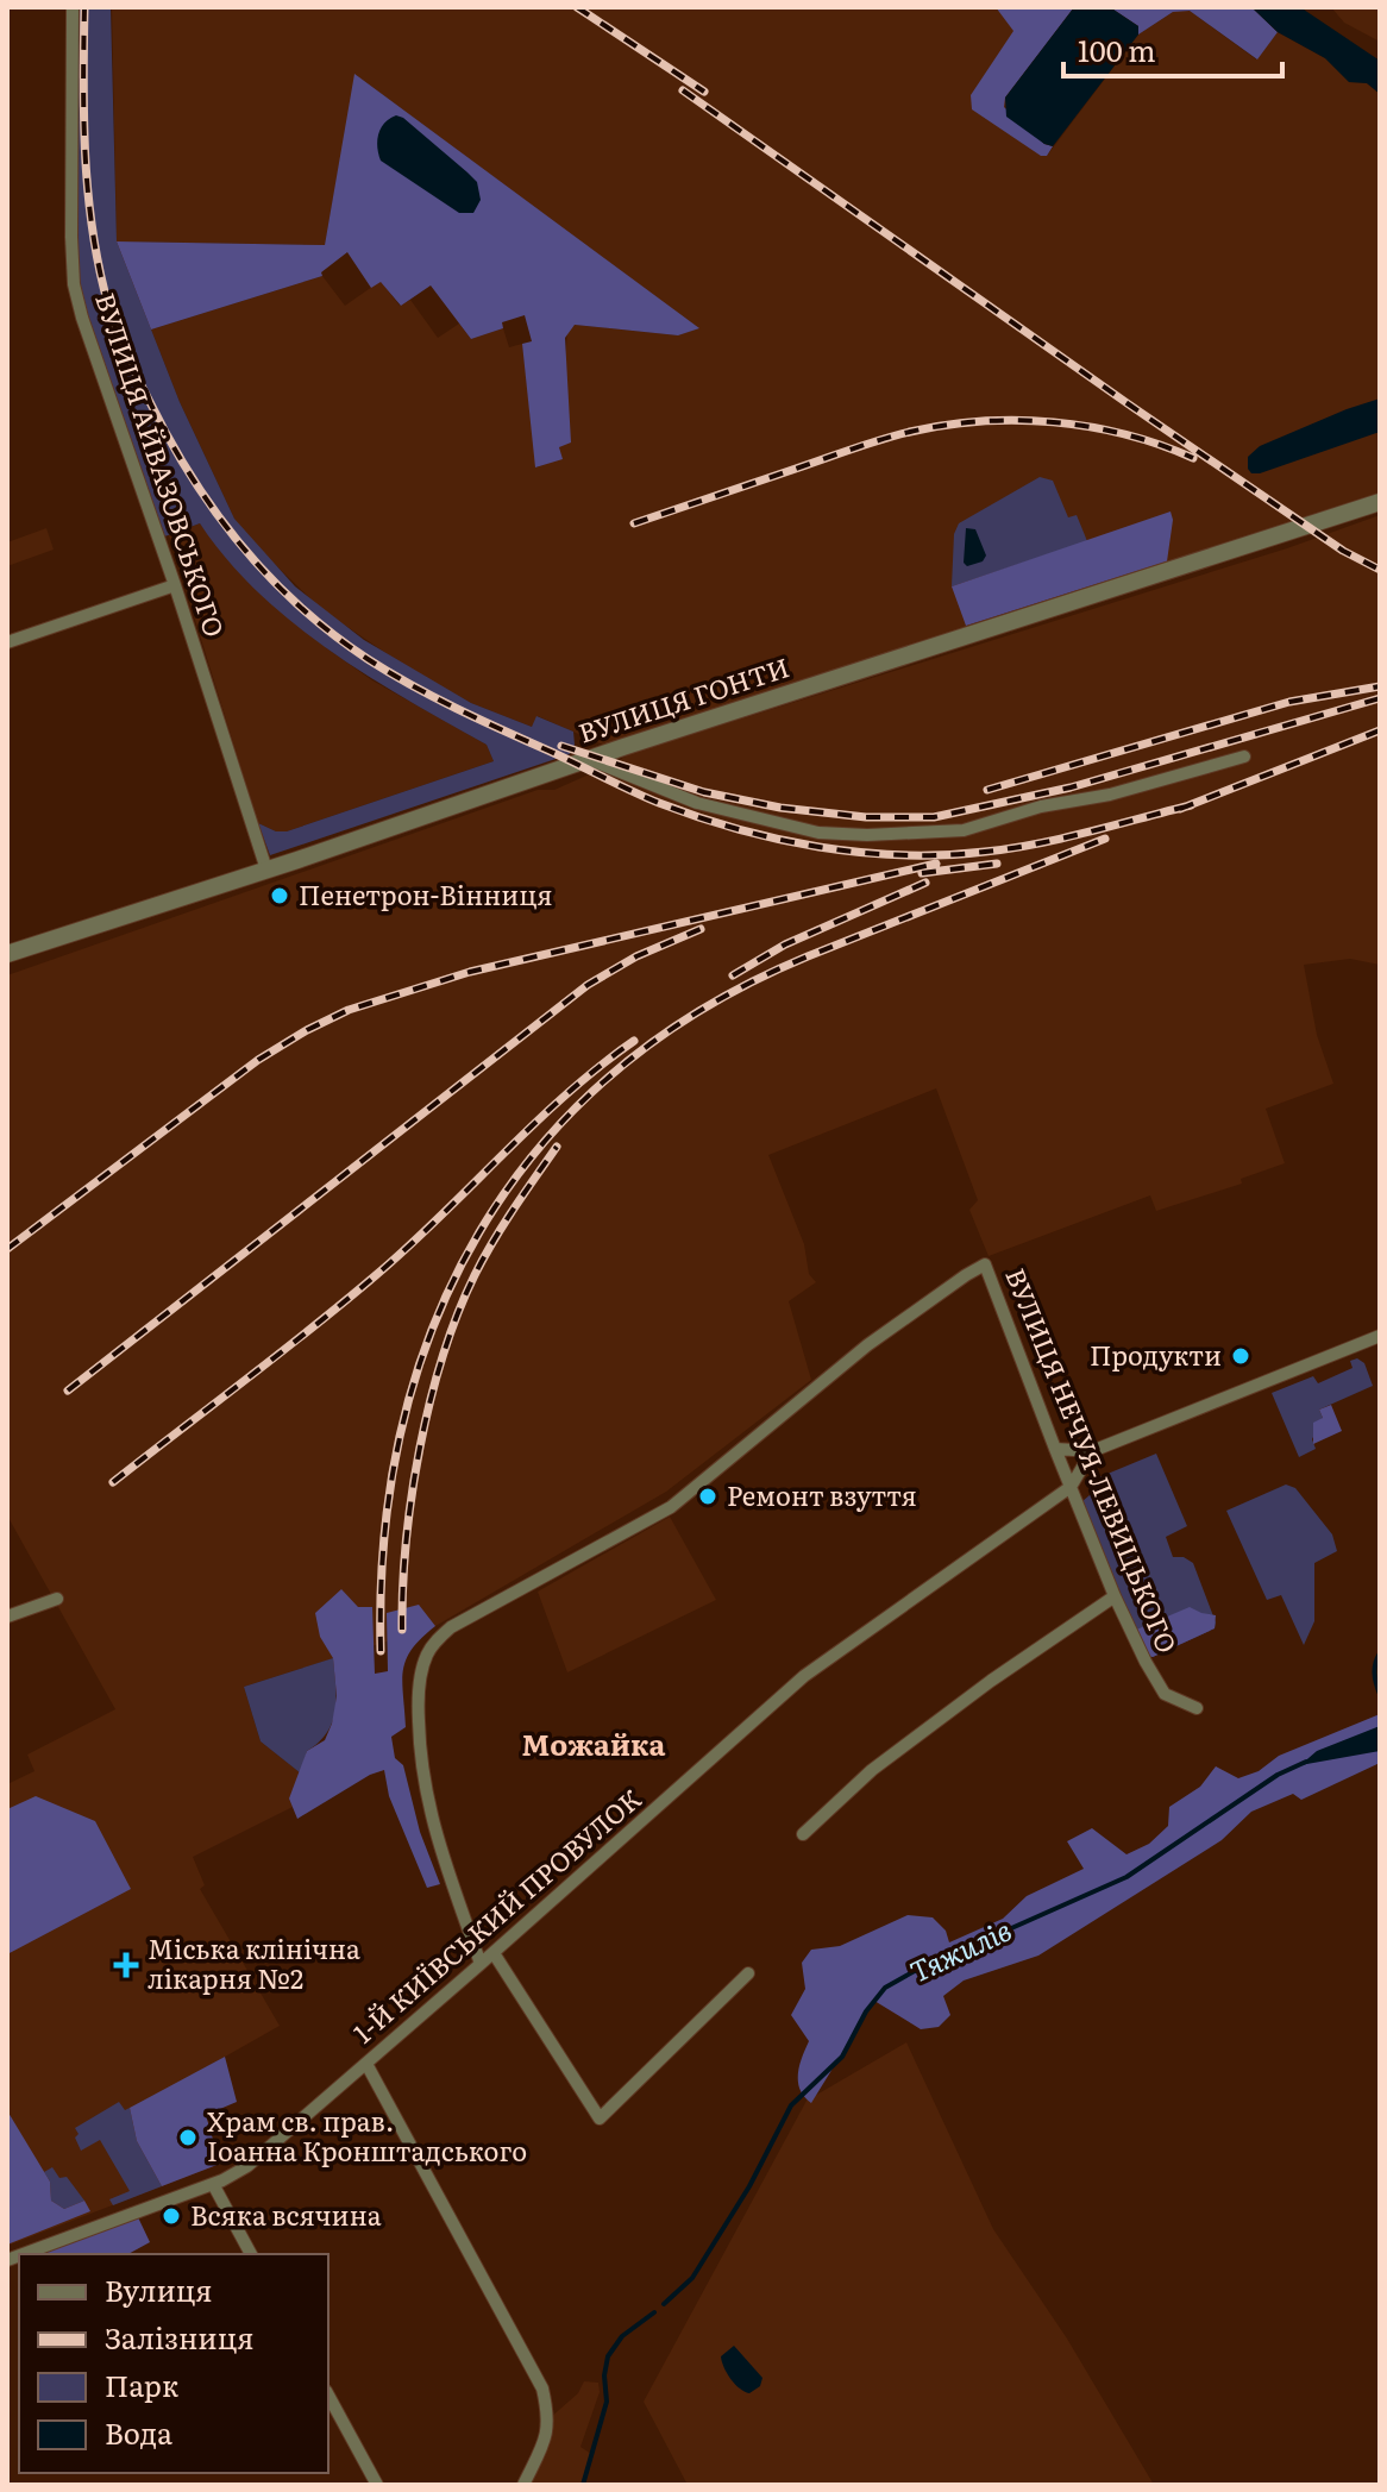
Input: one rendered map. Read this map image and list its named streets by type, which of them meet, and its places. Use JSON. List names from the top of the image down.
{
  "streets": {
    "street": [
      "ВУЛИЦЯ АЙВАЗОВСЬКОГО",
      "ВУЛИЦЯ ГОНТИ",
      "ВУЛИЦЯ НЕЧУЯ-ЛЕВИЦЬКОГО",
      "1-Й КИЇВСЬКИЙ ПРОВУЛОК"
    ]
  },
  "crossings": [
    ["ВУЛИЦЯ АЙВАЗОВСЬКОГО", "ВУЛИЦЯ ГОНТИ"],
    ["ВУЛИЦЯ НЕЧУЯ-ЛЕВИЦЬКОГО", "1-Й КИЇВСЬКИЙ ПРОВУЛОК"]
  ],
  "districts": ["Можайка"],
  "water": ["Тяжилів"],
  "places": {
    "other": [
      "Пенетрон-Вінниця",
      "Продукти",
      "Ремонт взуття",
      "Храм св. прав. Іоанна Кронштадського",
      "Всяка всячина"
    ],
    "health": ["Міська клінічна лікарня №2"]
  },
  "legend": [
    "Вулиця",
    "Залізниця",
    "Парк",
    "Вода"
  ],
  "scale_bar": "100 m"
}
